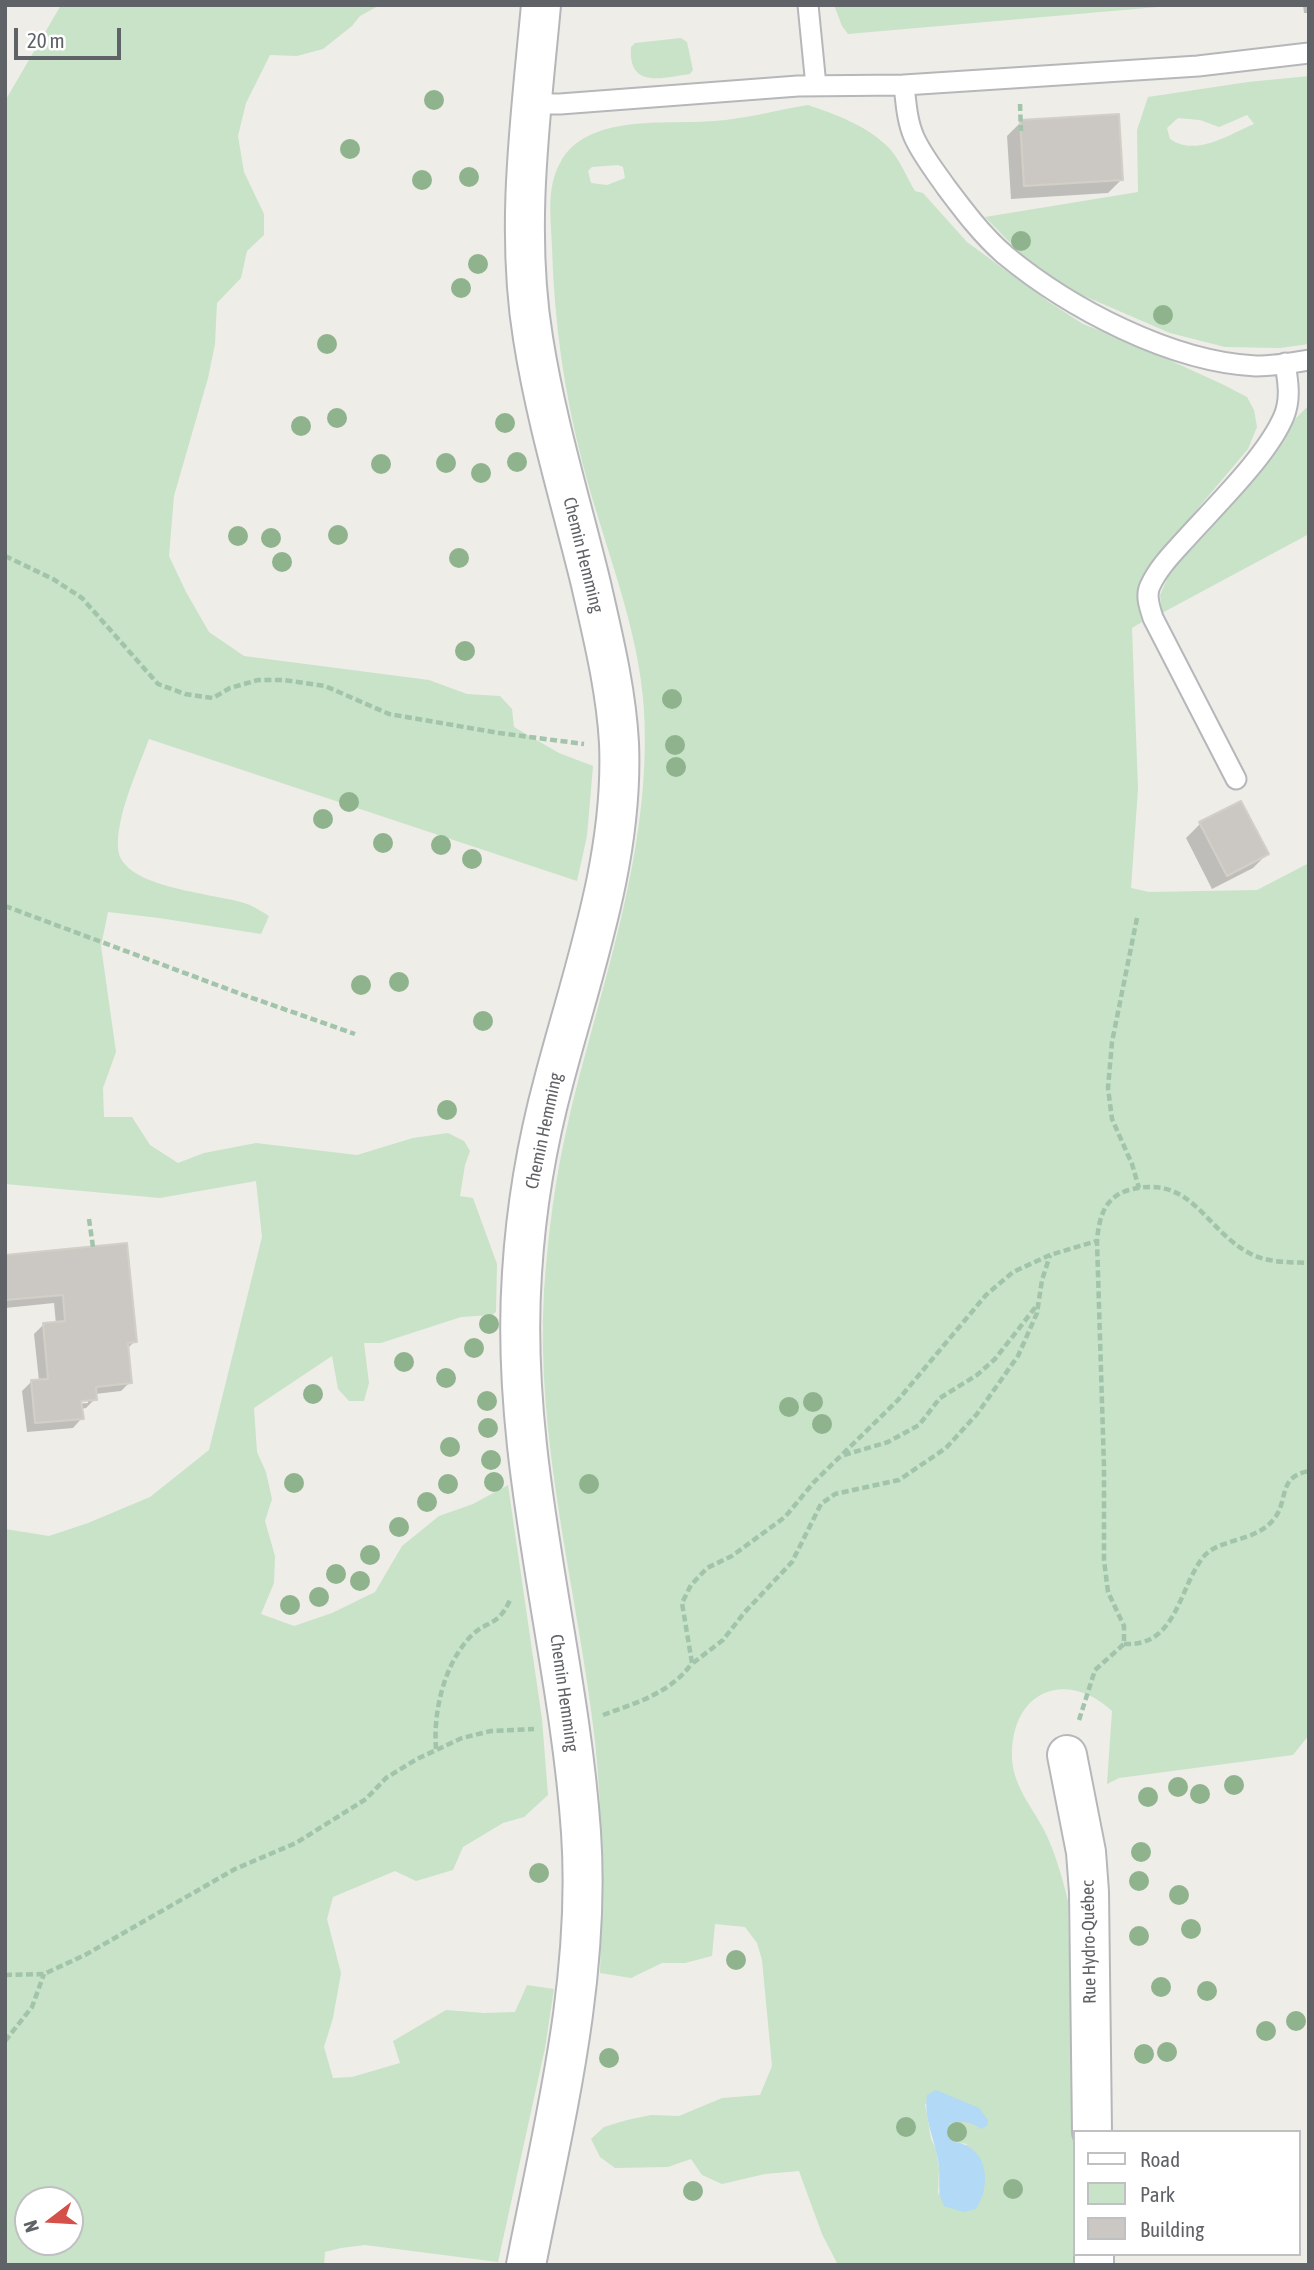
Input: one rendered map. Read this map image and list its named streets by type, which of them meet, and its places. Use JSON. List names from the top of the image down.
{
  "streets": {
    "street": ["Chemin Hemming", "Rue Hydro-Québec"]
  },
  "legend": ["Road", "Park", "Building"],
  "scale_bar": "20 m",
  "north": "left"
}
